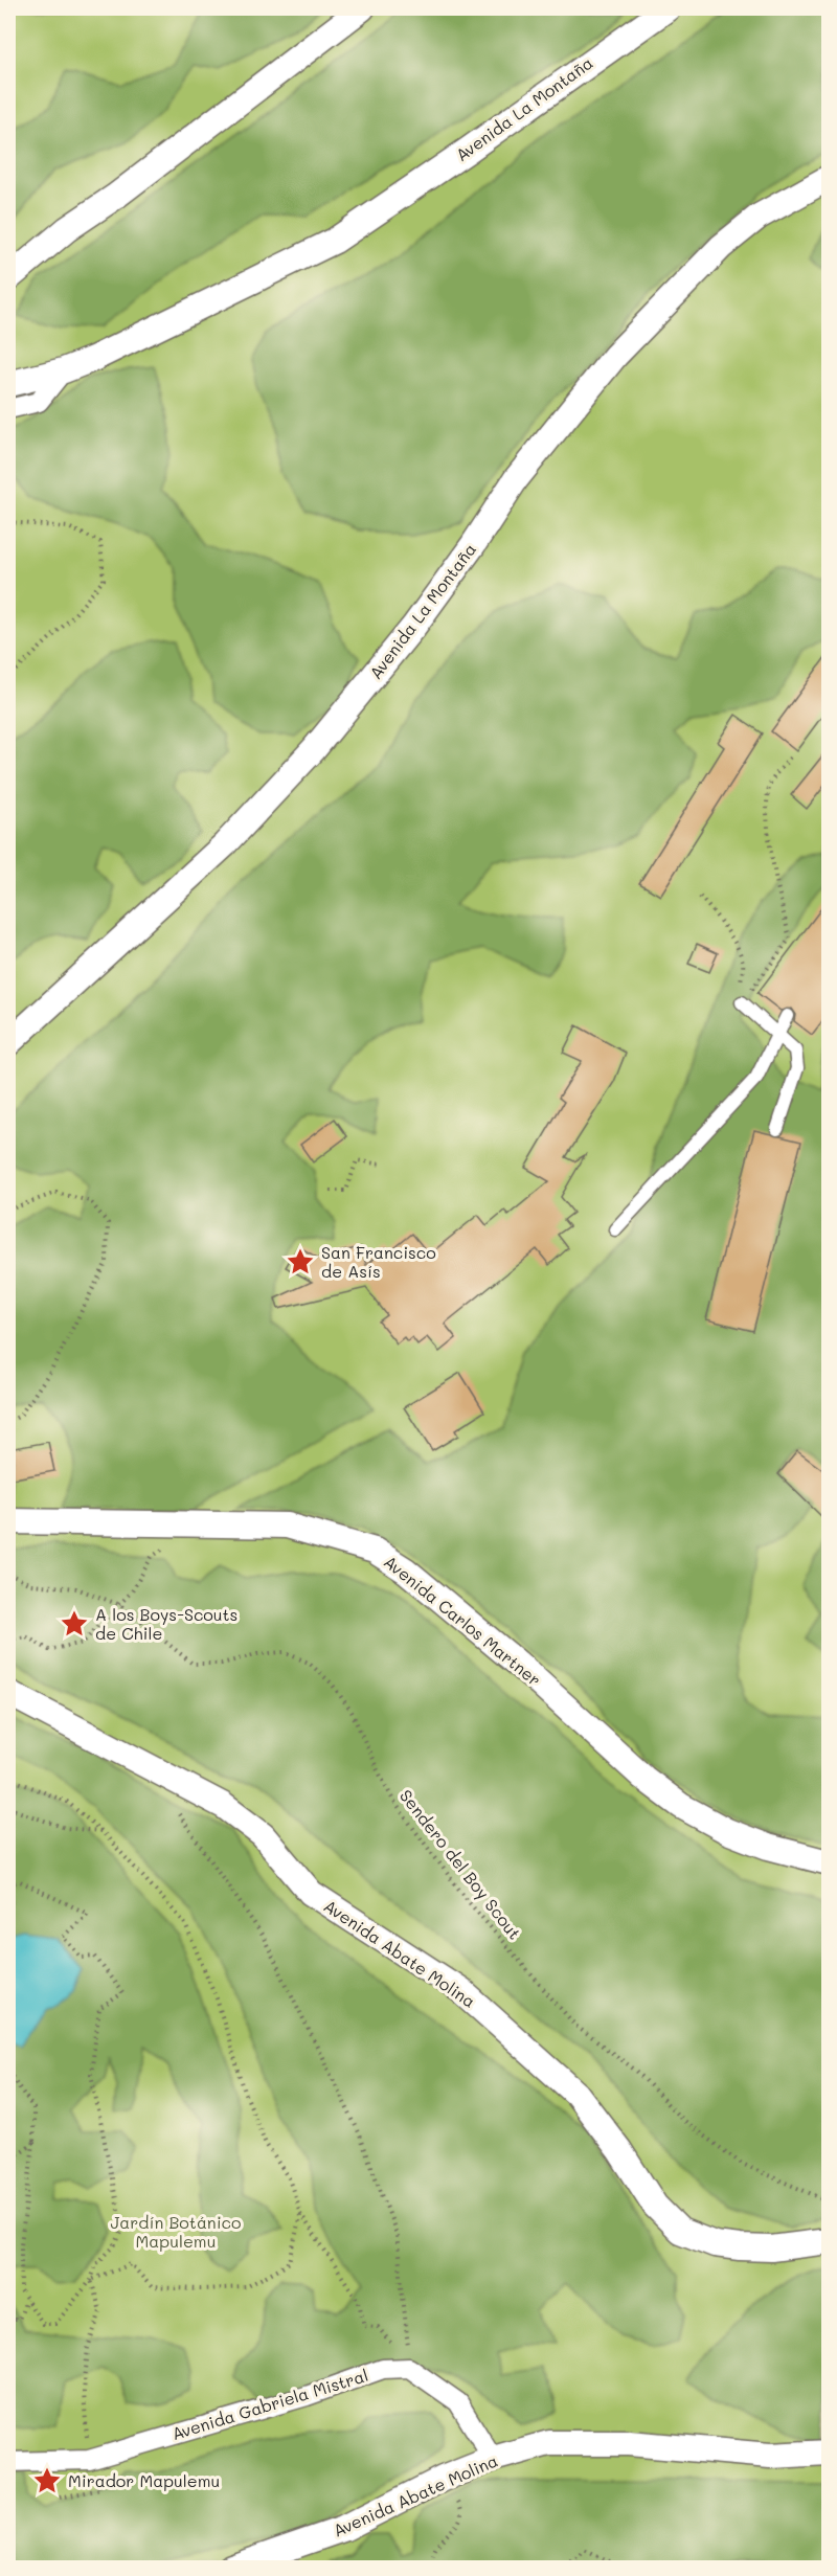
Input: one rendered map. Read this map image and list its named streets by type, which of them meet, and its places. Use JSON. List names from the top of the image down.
{
  "streets": {
    "street": [
      "Avenida La Montaña",
      "Avenida Carlos Martner",
      "Avenida Abate Molina",
      "Avenida Gabriela Mistral"
    ],
    "path": ["Sendero del Boy Scout"]
  },
  "parks": ["Jardín Botánico Mapulemu"],
  "places": {
    "place": ["San Francisco de Asís", "A los Boys-Scouts de Chile", "Mirador Mapulemu"]
  }
}
